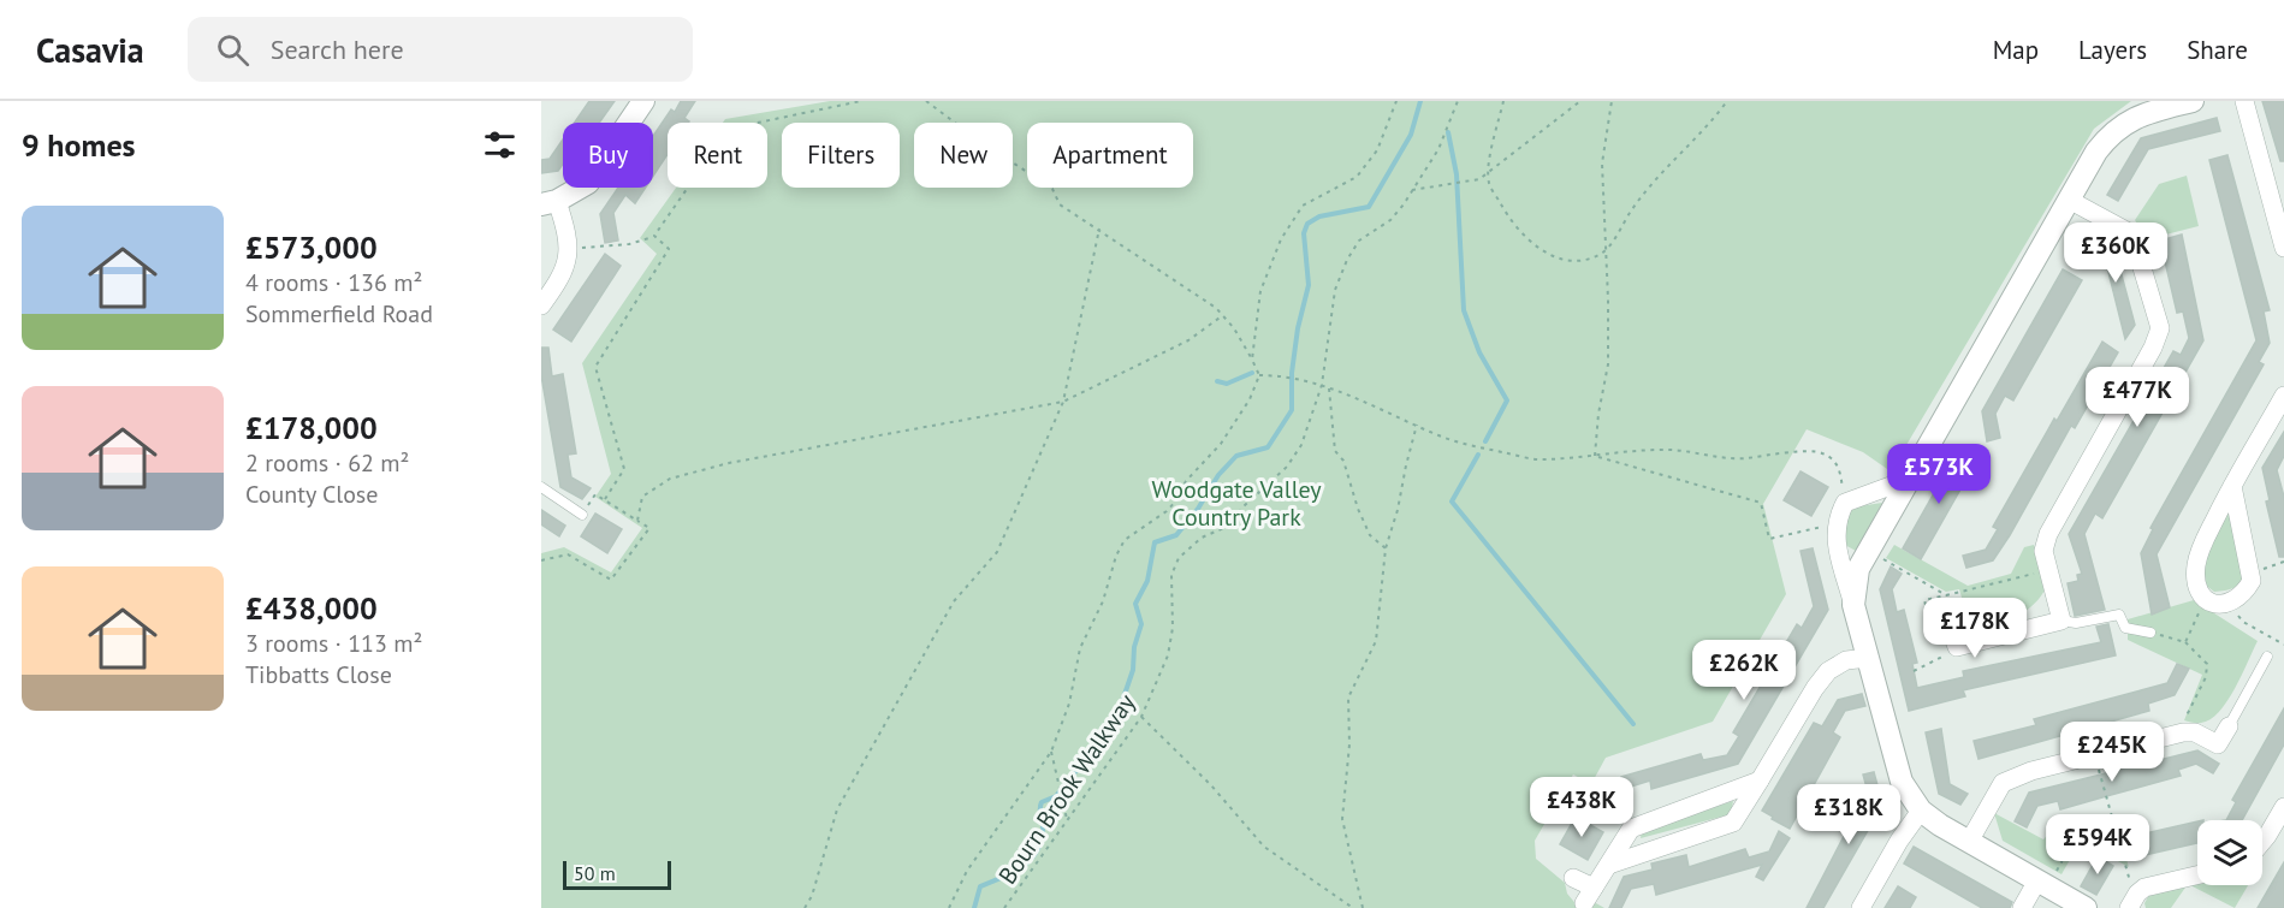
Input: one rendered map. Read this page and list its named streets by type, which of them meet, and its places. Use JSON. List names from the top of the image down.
{
  "streets": {
    "path": ["Bourn Brook Walkway"]
  },
  "parks": ["Woodgate Valley Country Park"],
  "scale_bar": "50 m",
  "page": {
    "header": "Casavia",
    "search": "Search here",
    "nav": ["Map", "Layers", "Share"],
    "heading": "9 homes",
    "chip": [
      "Buy",
      "Rent",
      "Filters",
      "New",
      "Apartment"
    ],
    "list": [
      {
        "name": "£573,000",
        "note": "4 rooms · 136 m² · Sommerfield Road"
      },
      {
        "name": "£178,000",
        "note": "2 rooms · 62 m² · County Close"
      },
      {
        "name": "£438,000",
        "note": "3 rooms · 113 m² · Tibbatts Close"
      }
    ],
    "price": [
      "£360K",
      "£477K",
      "£573K",
      "£178K",
      "£262K",
      "£245K",
      "£438K",
      "£318K",
      "£594K"
    ],
    "scale": "50 m"
  }
}
